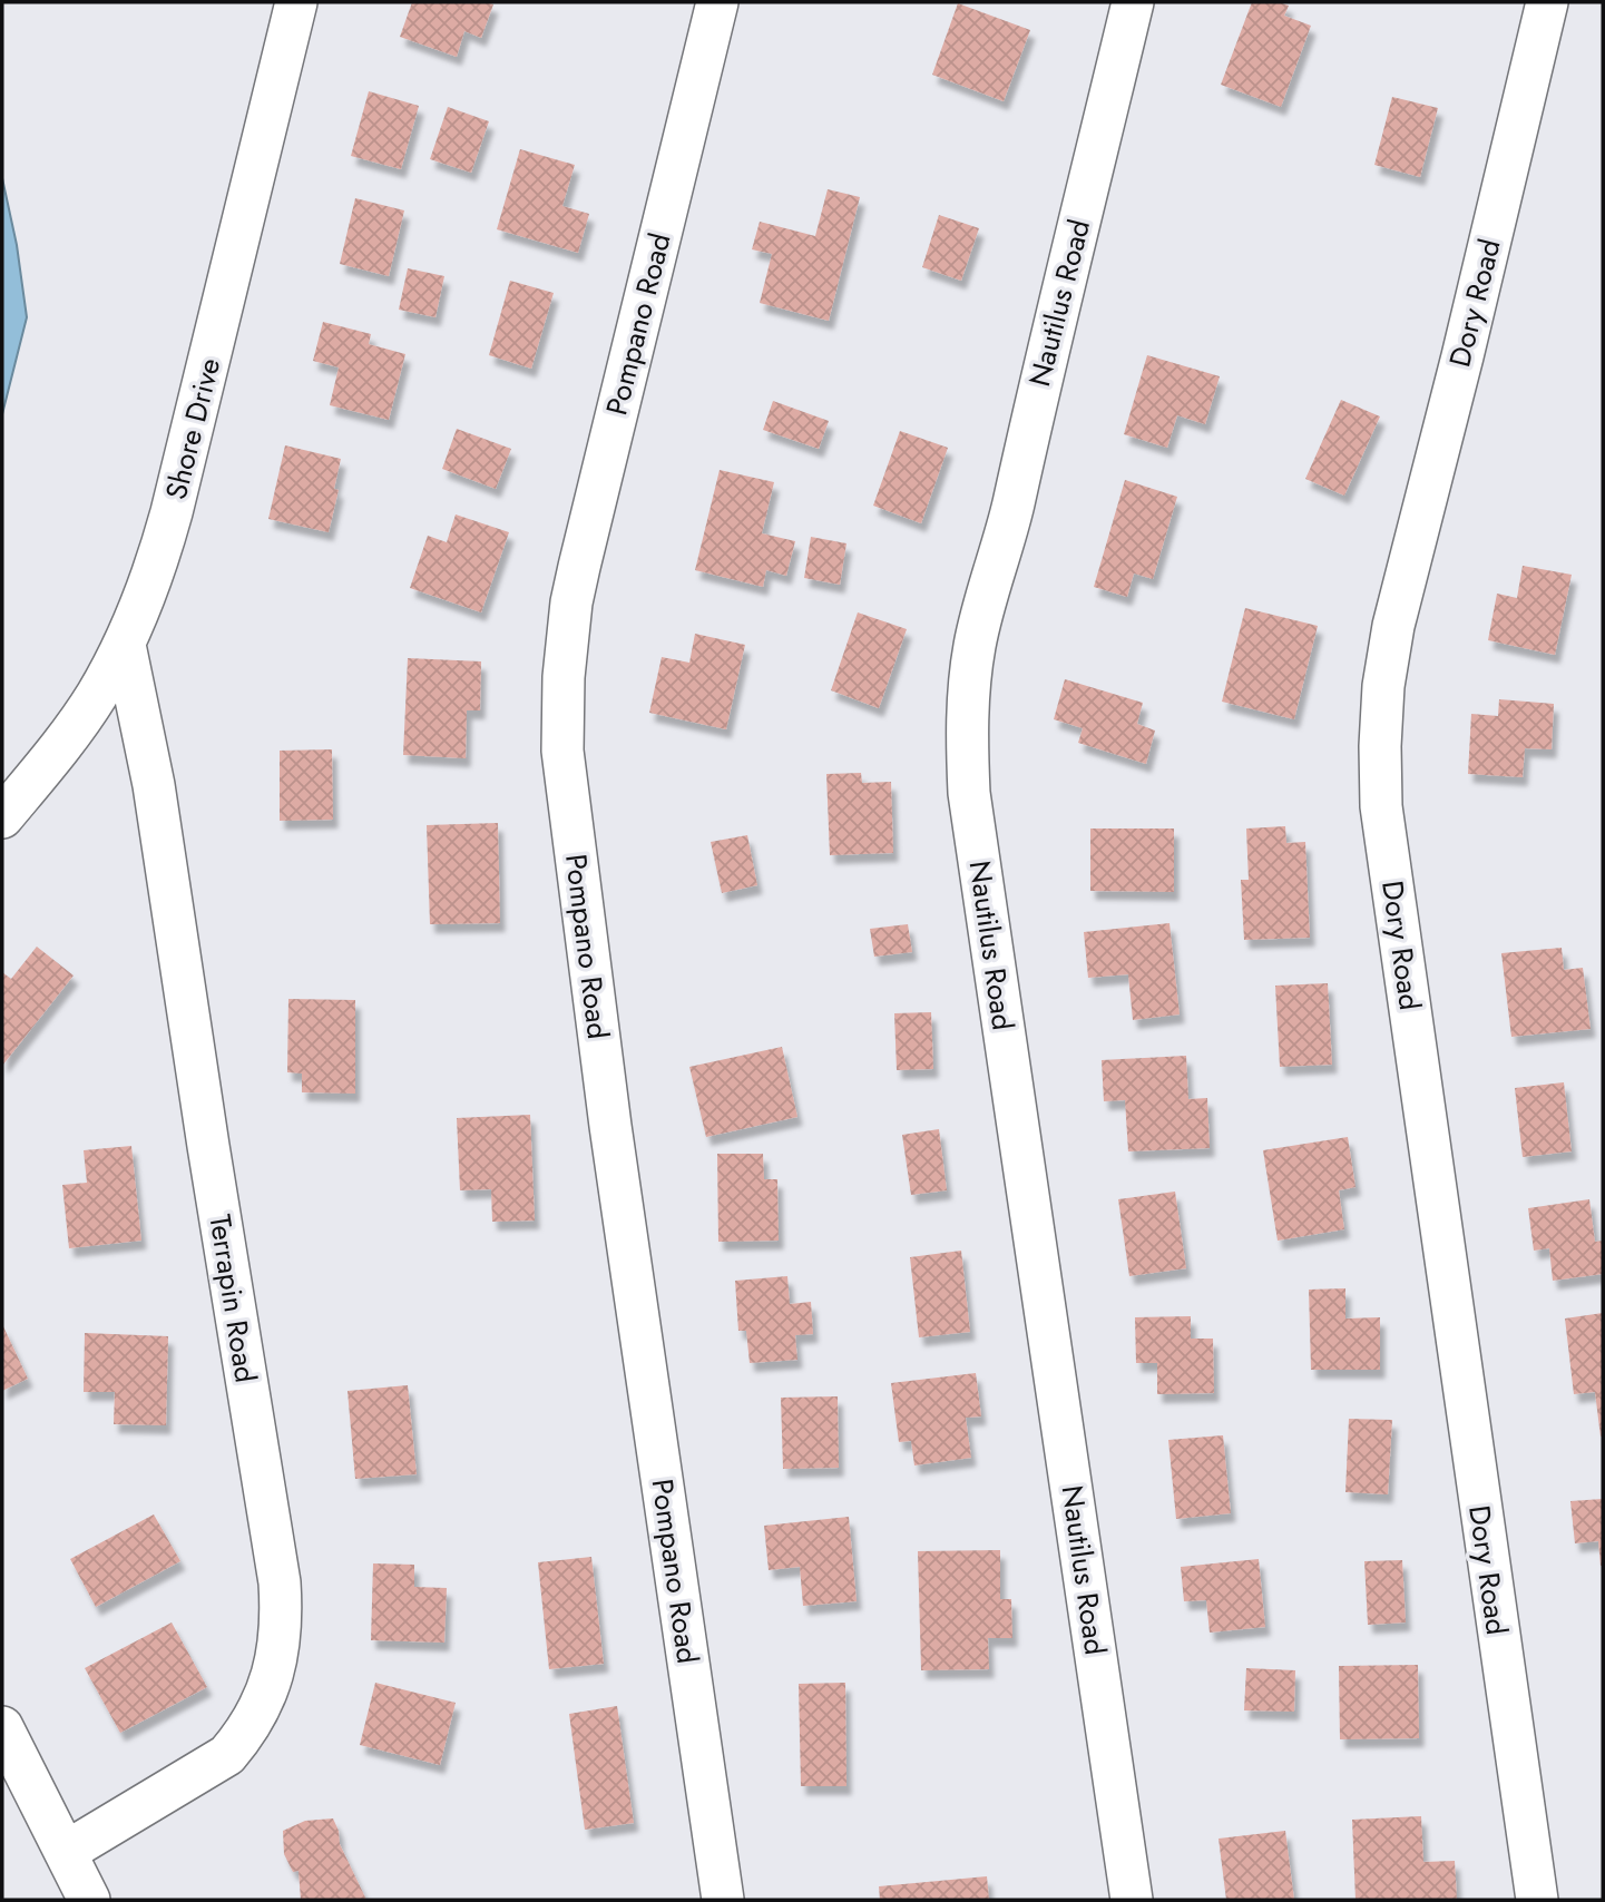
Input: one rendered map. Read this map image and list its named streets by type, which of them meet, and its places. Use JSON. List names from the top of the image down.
{
  "streets": {
    "street": [
      "Nautilus Road",
      "Dory Road",
      "Pompano Road",
      "Shore Drive",
      "Terrapin Road"
    ]
  },
  "crossings": [
    ["Shore Drive", "Terrapin Road"]
  ]
}
